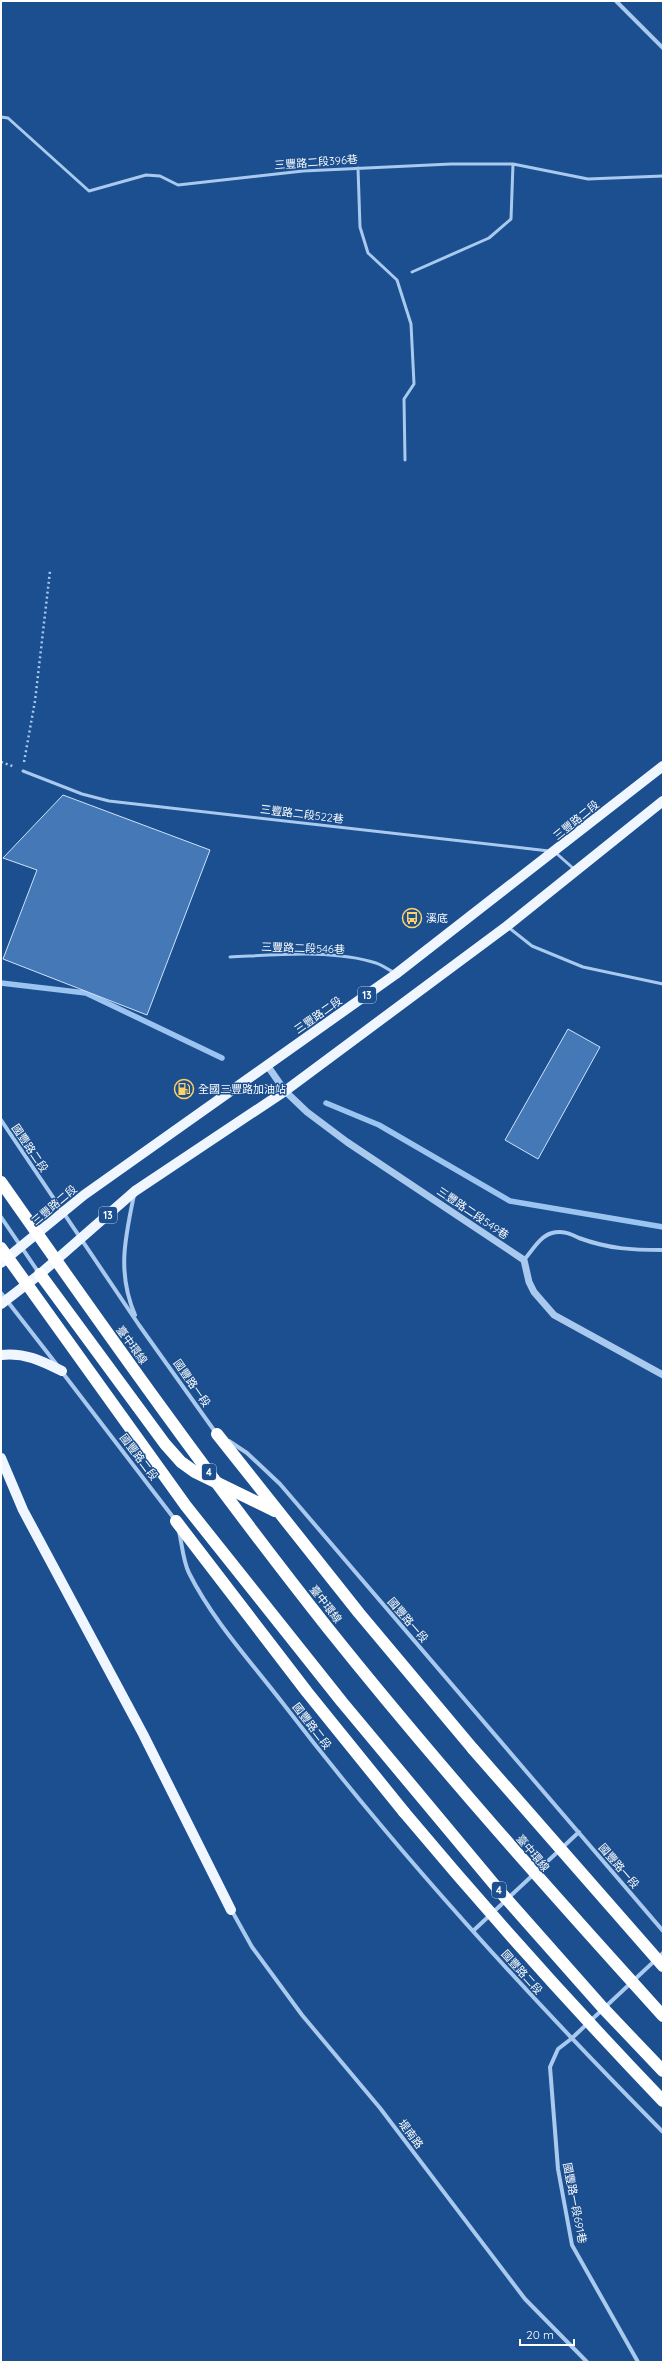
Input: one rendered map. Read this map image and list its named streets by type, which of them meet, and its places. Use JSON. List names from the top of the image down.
{
  "streets": {
    "highway": ["臺中環線", "4"],
    "main road": ["三豐路二段", "13"],
    "street": [
      "國豐路二段",
      "三豐路二段549巷",
      "國豐路一段",
      "堤南路",
      "國豐路一段691巷"
    ],
    "lane": ["三豐路二段396巷", "三豐路二段522巷", "三豐路二段546巷"]
  },
  "crossings": [
    ["三豐路二段522巷", "三豐路二段"],
    ["三豐路二段", "三豐路二段546巷"],
    ["三豐路二段", "國豐路二段"],
    ["三豐路二段", "三豐路二段549巷"],
    ["13", "國豐路二段"],
    ["13", "三豐路二段549巷"],
    ["國豐路二段", "國豐路一段"],
    ["國豐路二段", "國豐路一段691巷"]
  ],
  "places": {
    "bus stop": ["溪底"],
    "fuel station": ["全國三豐路加油站"]
  },
  "scale_bar": "20 m"
}
